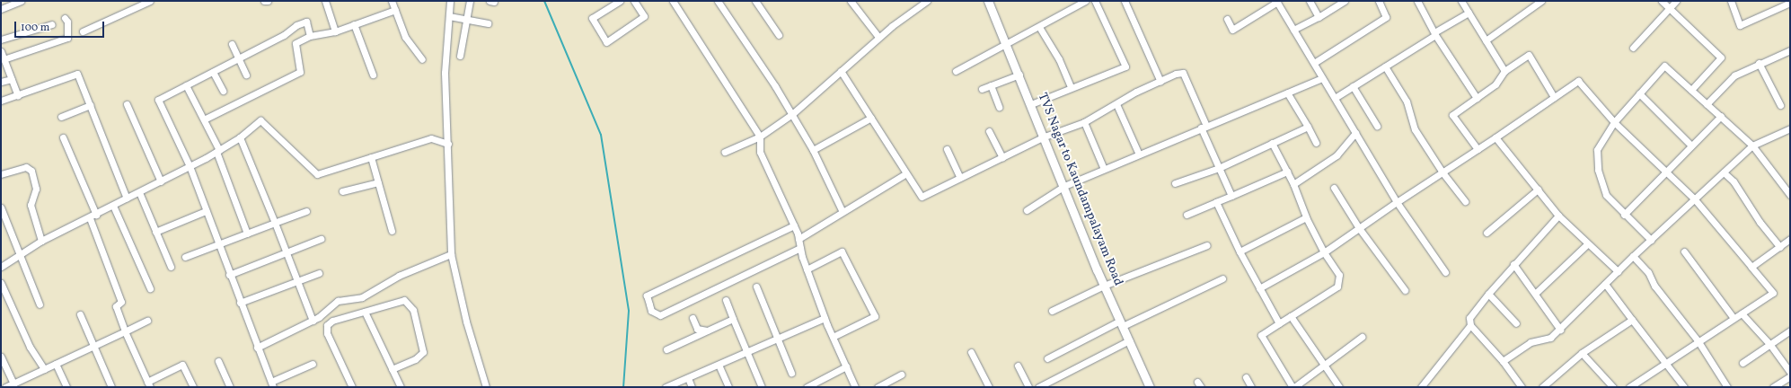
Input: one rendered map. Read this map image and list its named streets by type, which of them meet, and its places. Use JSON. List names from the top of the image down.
{
  "streets": {
    "street": ["TVS Nagar to Kaundampalayam Road"]
  },
  "scale_bar": "100 m"
}
